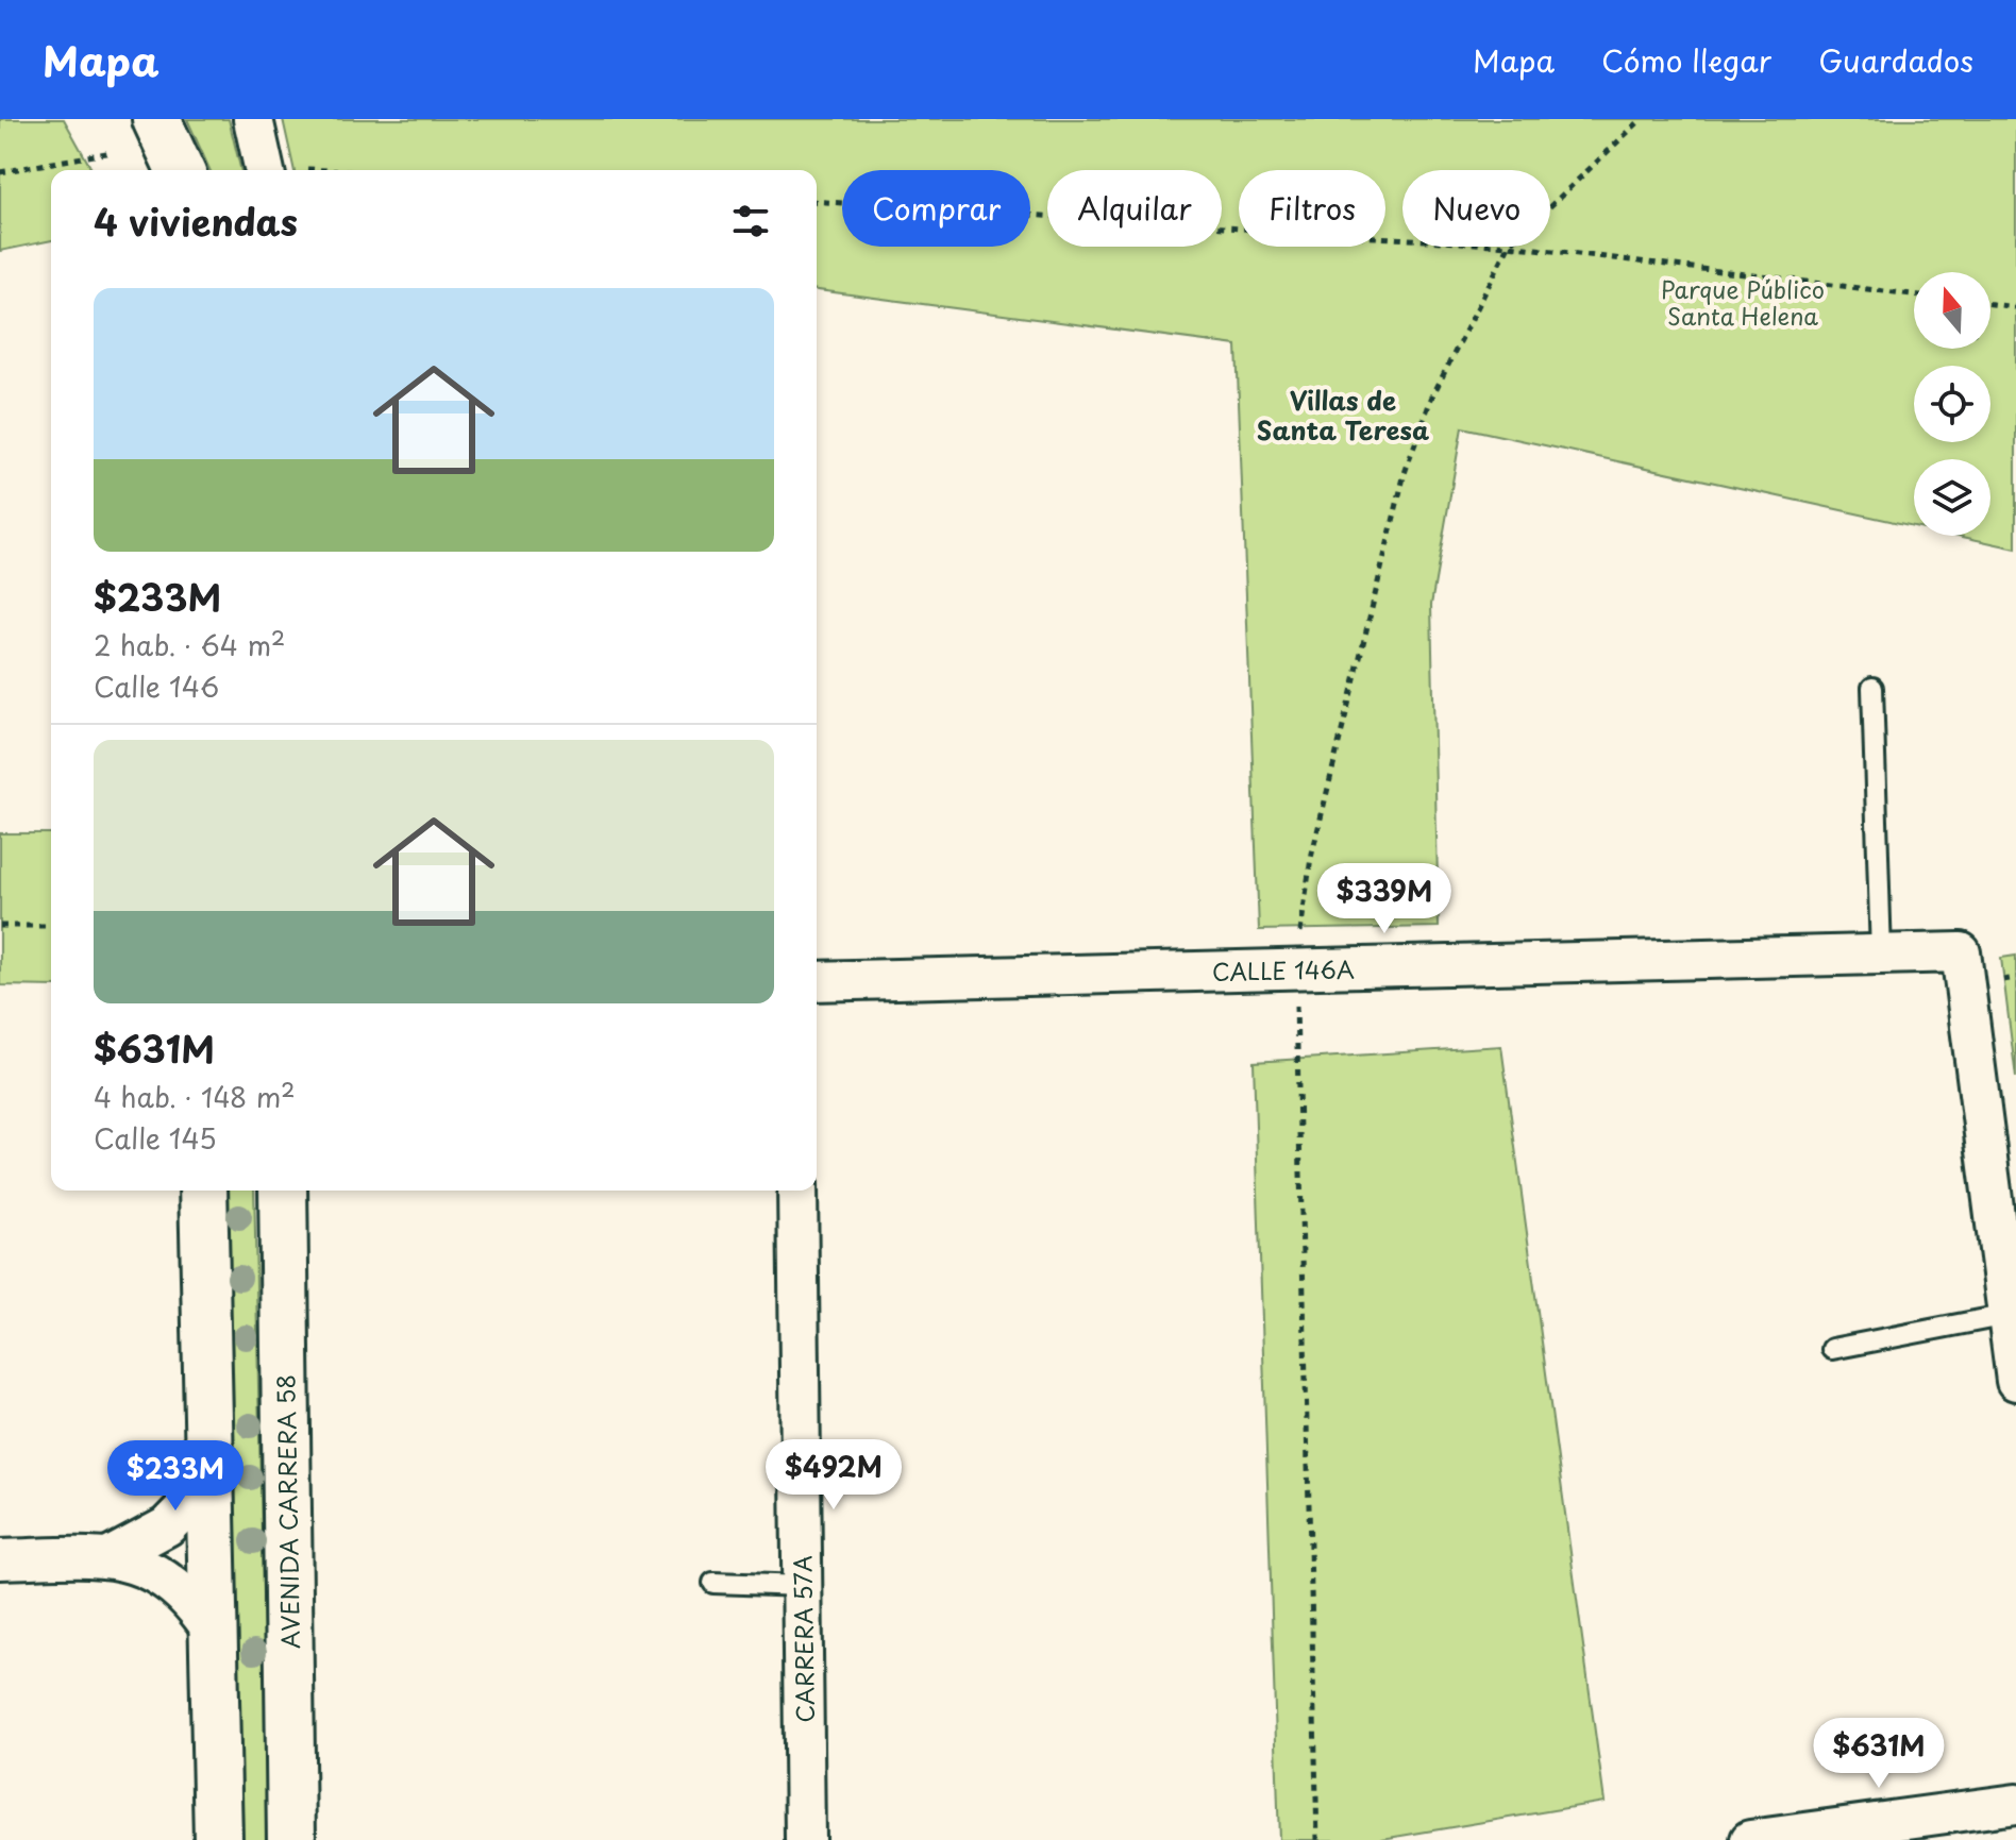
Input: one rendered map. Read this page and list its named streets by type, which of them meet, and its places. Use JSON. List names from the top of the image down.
{
  "streets": {
    "main road": ["AVENIDA CARRERA 58"],
    "street": ["CALLE 146A", "CARRERA 57A"]
  },
  "districts": ["Villas de Santa Teresa"],
  "parks": ["Parque Público Santa Helena"],
  "north": "top",
  "page": {
    "header": "Mapa",
    "nav": ["Mapa", "Cómo llegar", "Guardados"],
    "chip": [
      "Comprar",
      "Alquilar",
      "Filtros",
      "Nuevo"
    ],
    "heading": "4 viviendas",
    "list": [
      {
        "name": "$233M",
        "note": "2 hab. · 64 m² · Calle 146"
      },
      {
        "name": "$631M",
        "note": "4 hab. · 148 m² · Calle 145"
      }
    ],
    "price": [
      "$339M",
      "$492M",
      "$233M",
      "$631M"
    ]
  }
}
